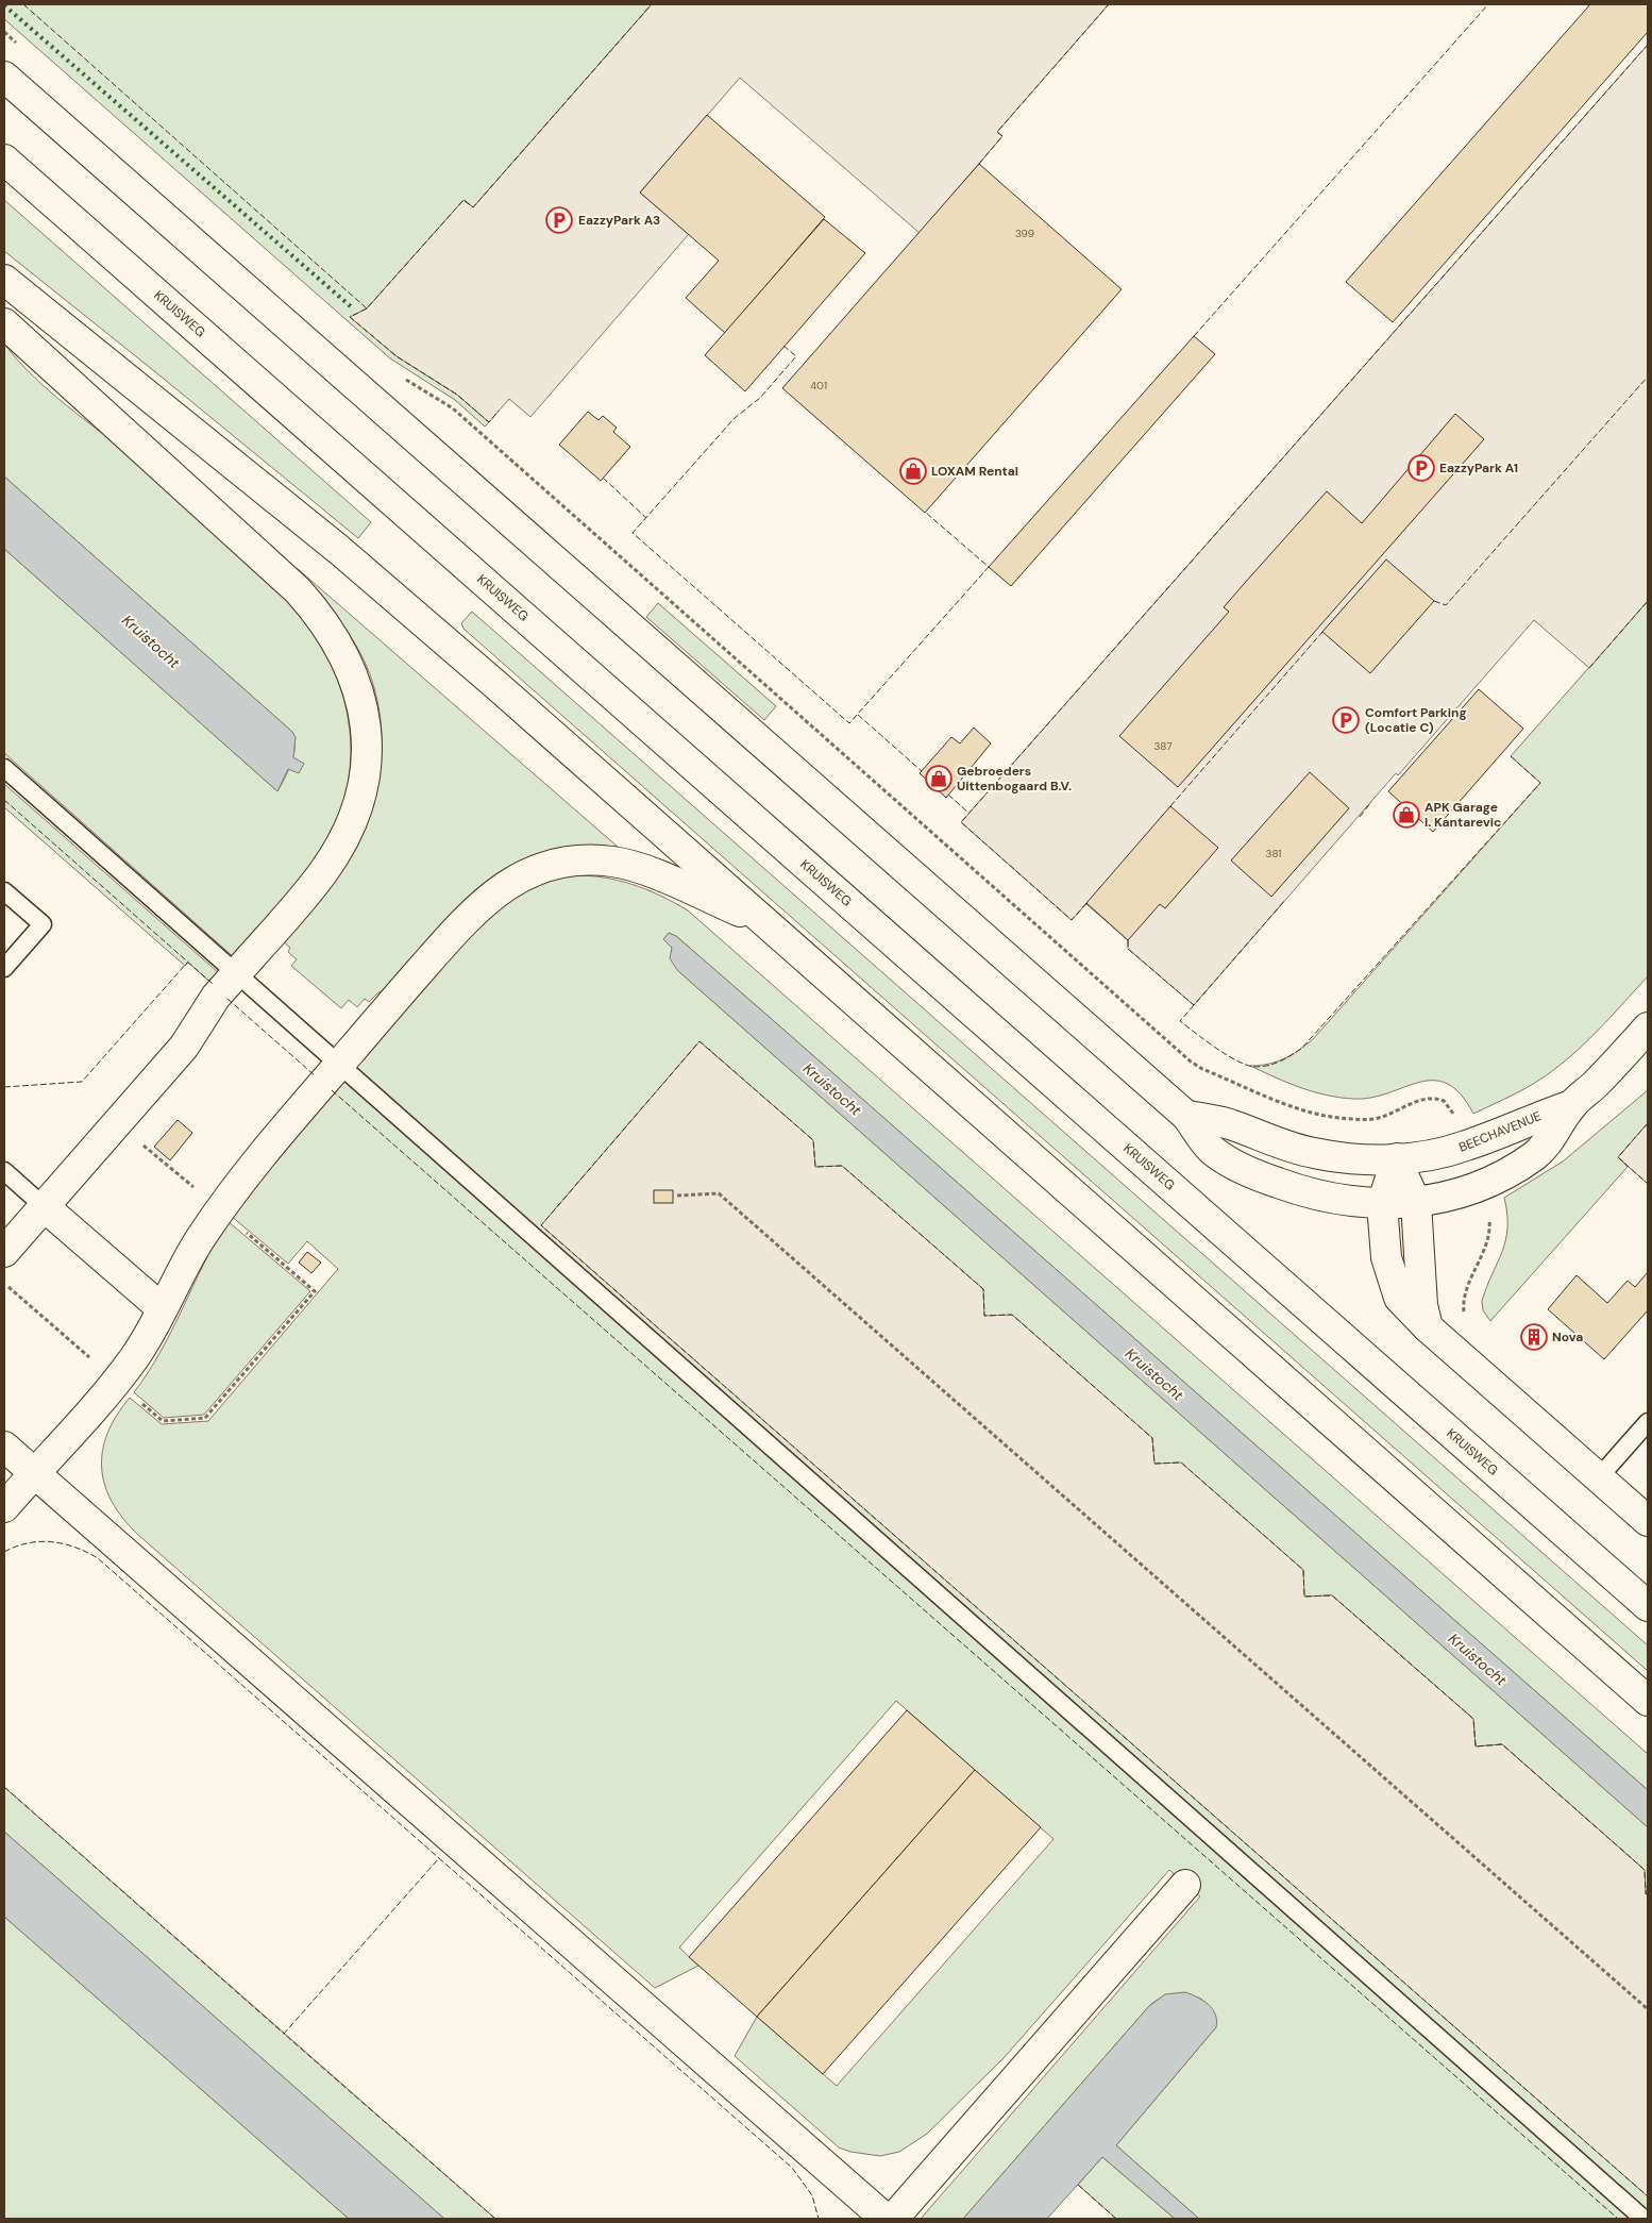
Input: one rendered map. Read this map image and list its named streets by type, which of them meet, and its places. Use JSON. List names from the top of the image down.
{
  "streets": {
    "main road": ["KRUISWEG", "BEECHAVENUE"]
  },
  "water": ["Kruistocht"],
  "places": {
    "parking": ["EazzyPark A3", "EazzyPark A1", "Comfort Parking (Locatie C)"],
    "shop": ["LOXAM Rental", "Gebroeders Uittenbogaard B.V.", "APK Garage I. Kantarevic"],
    "building": ["Nova"]
  },
  "house_numbers": [
    "399",
    "401",
    "387",
    "381"
  ]
}
